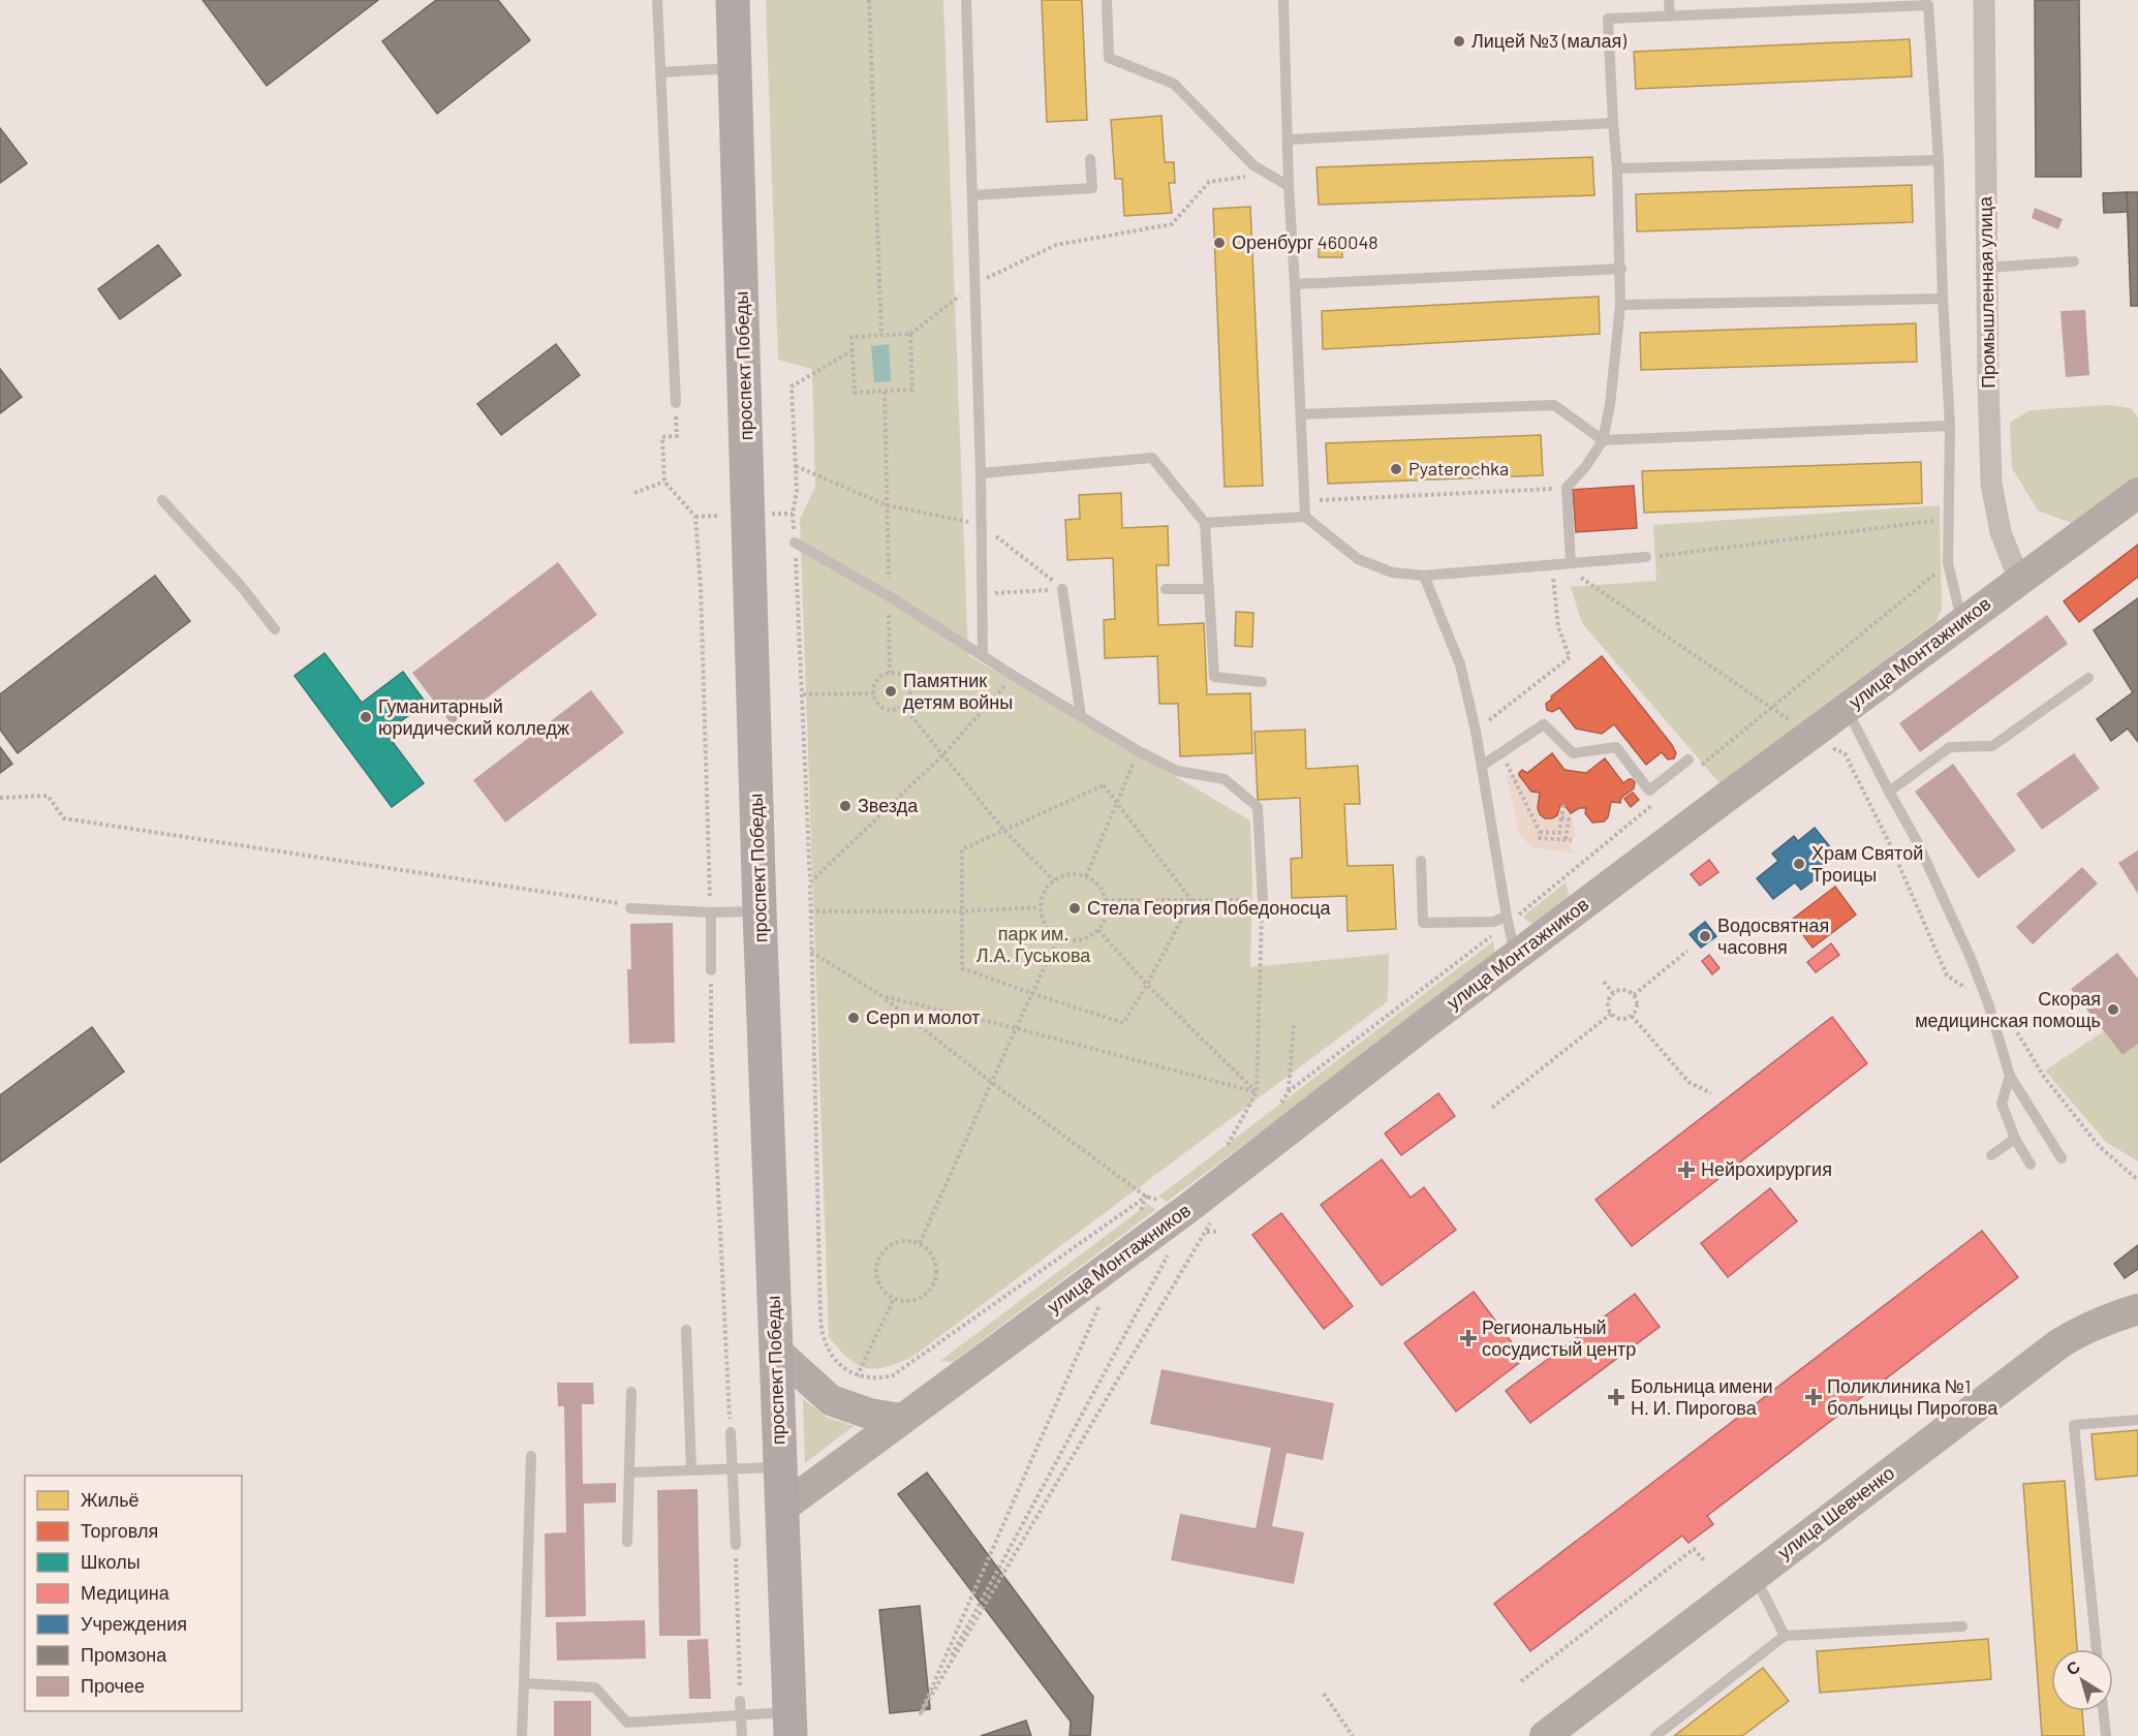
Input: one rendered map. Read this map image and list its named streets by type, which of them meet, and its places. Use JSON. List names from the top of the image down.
{
  "streets": {
    "main road": ["проспект Победы", "улица Монтажников", "улица Шевченко"],
    "street": ["Промышленная улица"]
  },
  "crossings": [
    ["Промышленная улица", "улица Монтажников"],
    ["проспект Победы", "улица Монтажников"]
  ],
  "parks": ["парк им. Л.А. Гуськова"],
  "places": {
    "other": [
      "Лицей №3 (малая)",
      "Оренбург 460048",
      "Pyaterochka",
      "Памятник детям войны",
      "Гуманитарный юридический колледж",
      "Звезда",
      "Храм Святой Троицы",
      "Стела Георгия Победоносца",
      "Водосвятная часовня",
      "Скорая медицинская помощь",
      "Серп и молот"
    ],
    "health": [
      "Нейрохирургия",
      "Региональный сосудистый центр",
      "Больница имени Н. И. Пирогова",
      "Поликлиника №1 больницы Пирогова"
    ]
  },
  "legend": [
    "Жильё",
    "Торговля",
    "Школы",
    "Медицина",
    "Учреждения",
    "Промзона",
    "Прочее"
  ],
  "north": "top left"
}
